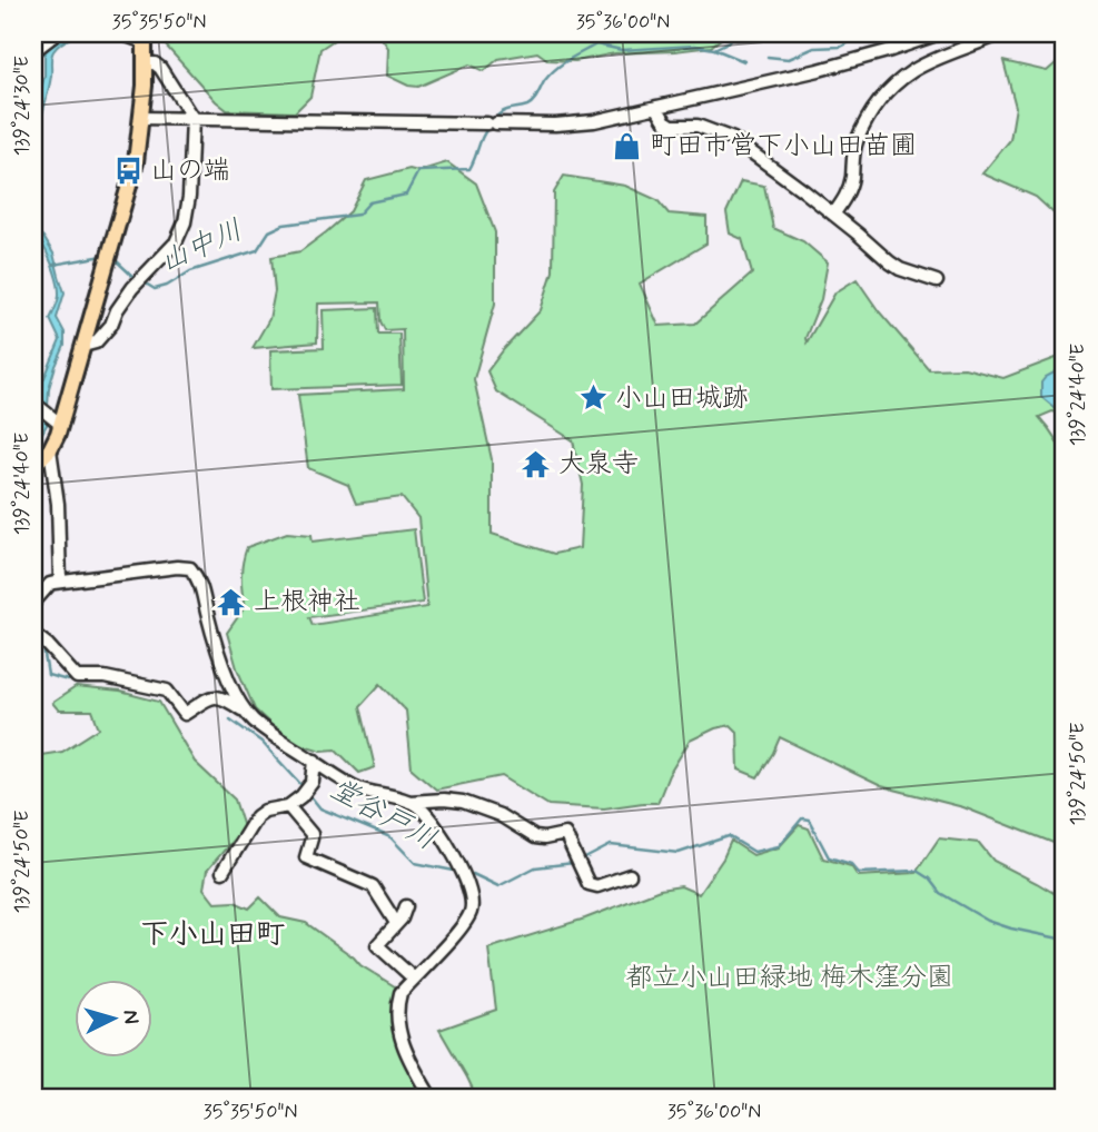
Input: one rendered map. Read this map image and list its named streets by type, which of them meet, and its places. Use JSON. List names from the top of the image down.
{
  "districts": ["下小山田町"],
  "water": ["山中川", "堂谷戸川"],
  "parks": ["都立小山田緑地 梅木窪分園"],
  "places": {
    "shop": ["町田市営下小山田苗圃"],
    "bus stop": ["山の端"],
    "place": ["小山田城跡"],
    "temple": ["大泉寺", "上根神社"]
  },
  "north": "right",
  "coordinates": [
    "35°35'50\"N",
    "35°36'00\"N",
    "139°24'30\"E",
    "139°24'40\"E",
    "139°24'50\"E"
  ]
}
